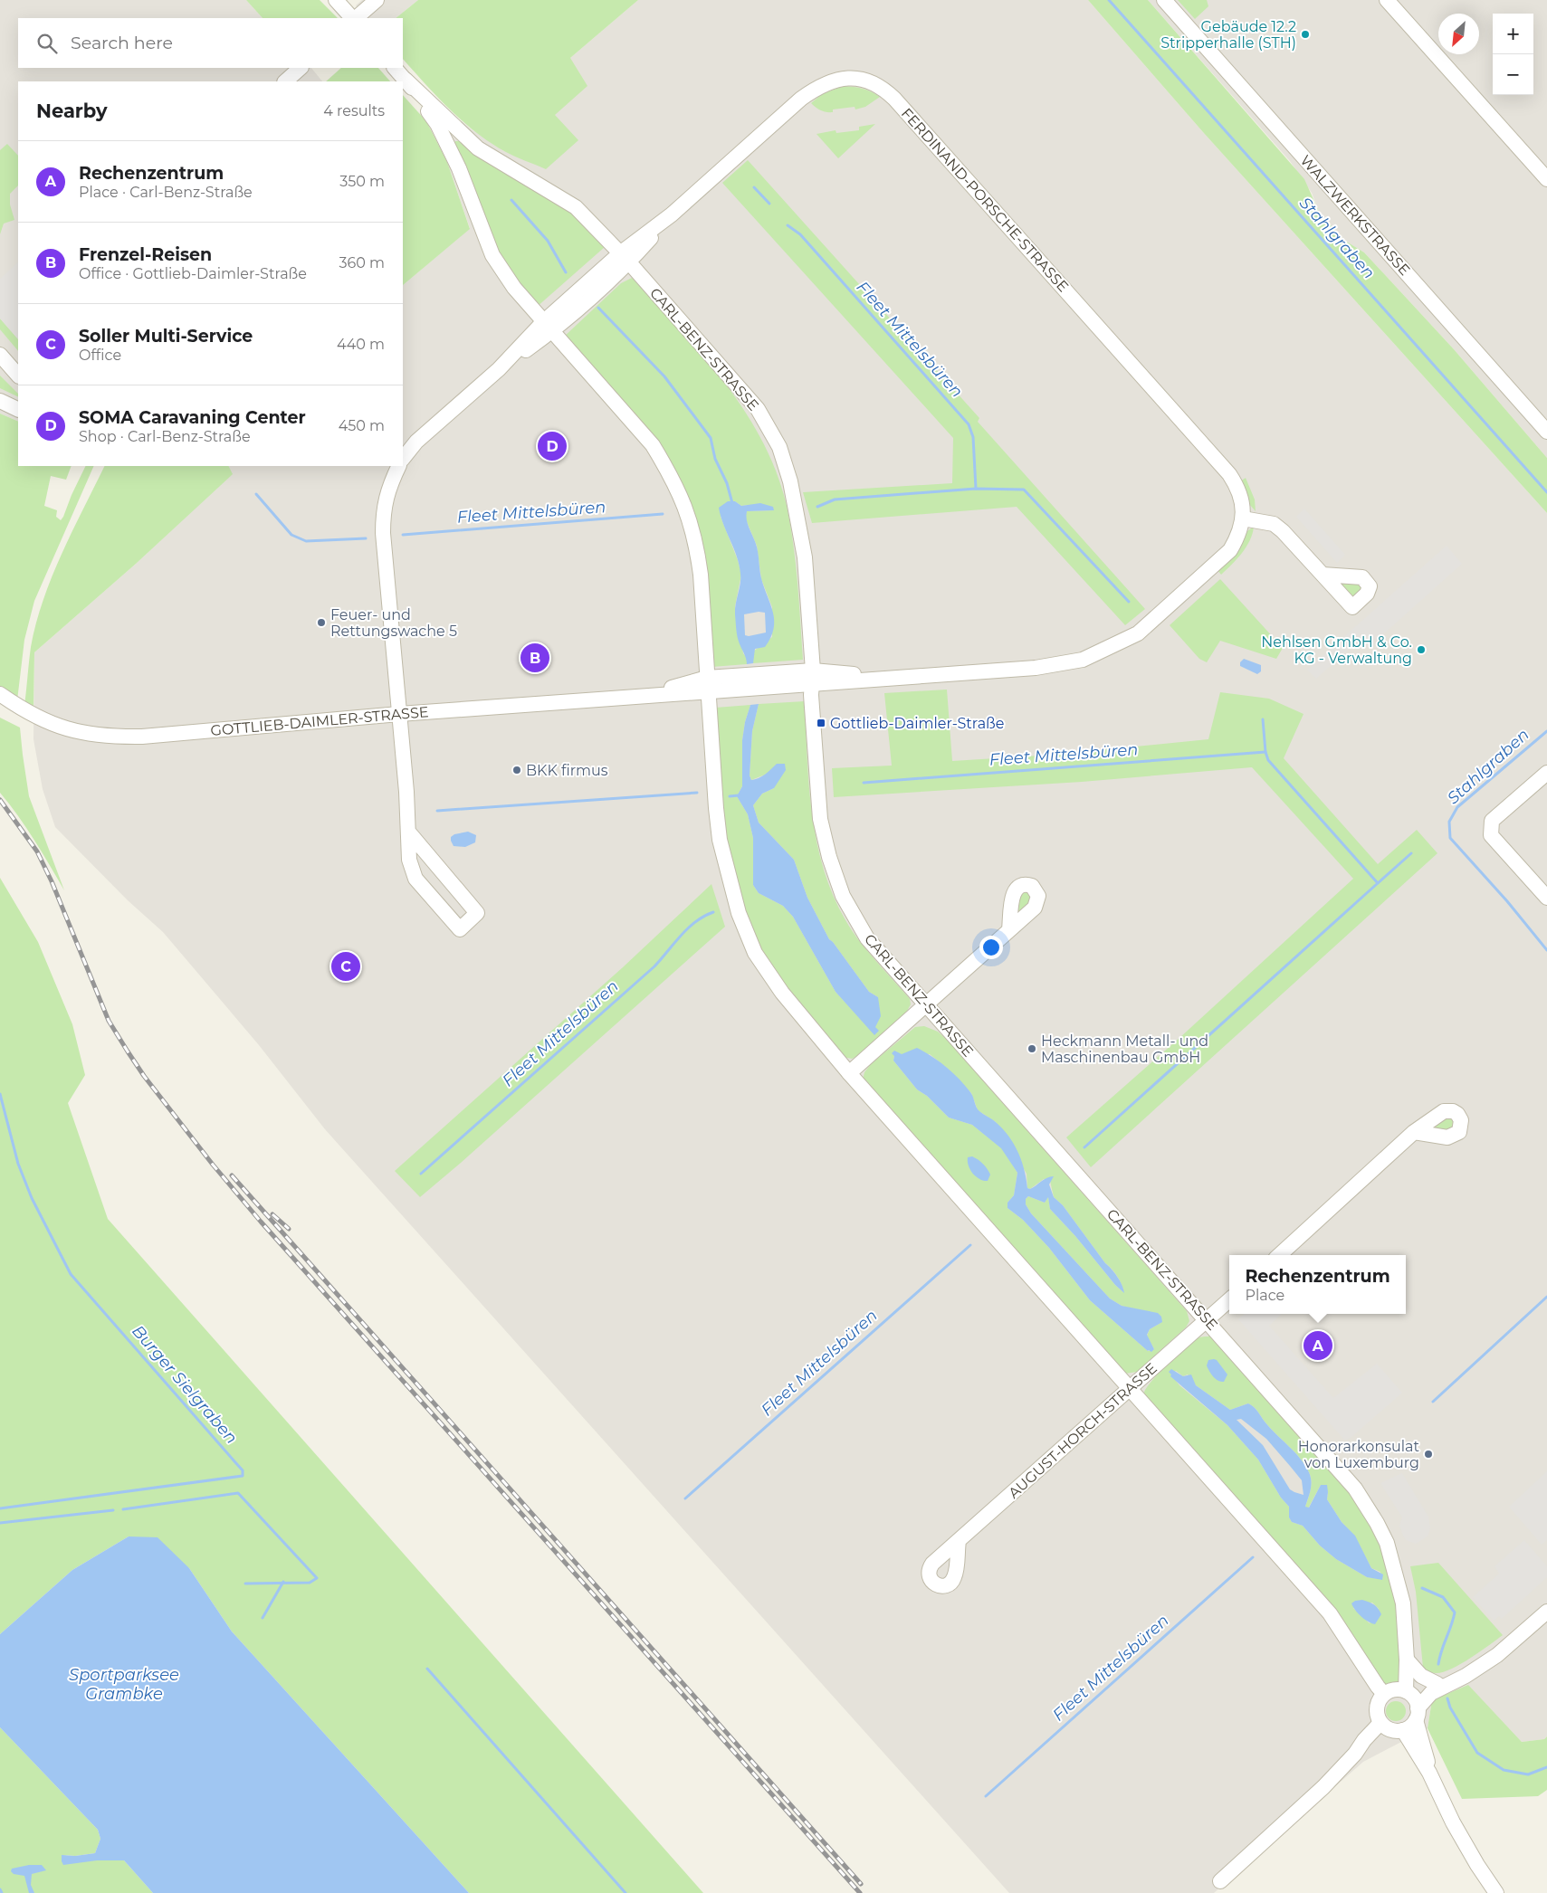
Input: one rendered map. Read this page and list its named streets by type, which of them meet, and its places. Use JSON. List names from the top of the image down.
{
  "streets": {
    "street": [
      "FERDINAND-PORSCHE-STRASSE",
      "WALZWERKSTRASSE",
      "CARL-BENZ-STRASSE",
      "GOTTLIEB-DAIMLER-STRASSE",
      "AUGUST-HORCH-STRASSE"
    ]
  },
  "crossings": [
    ["FERDINAND-PORSCHE-STRASSE", "CARL-BENZ-STRASSE"],
    ["FERDINAND-PORSCHE-STRASSE", "GOTTLIEB-DAIMLER-STRASSE"],
    ["CARL-BENZ-STRASSE", "GOTTLIEB-DAIMLER-STRASSE"],
    ["CARL-BENZ-STRASSE", "AUGUST-HORCH-STRASSE"]
  ],
  "water": [
    "Stahlgraben",
    "Fleet Mittelsbüren",
    "Burger Sielgraben",
    "Sportparksee Grambke"
  ],
  "places": {
    "other": [
      "Gebäude 12.2 Stripperhalle (STH)",
      "Feuer- und Rettungswache 5",
      "Nehlsen GmbH & Co. KG - Verwaltung",
      "BKK firmus",
      "Heckmann Metall- und Maschinenbau GmbH",
      "Honorarkonsulat von Luxemburg"
    ],
    "transit": ["Gottlieb-Daimler-Straße"]
  },
  "north": "bottom left",
  "page": {
    "map_buttons": ["+", "−"],
    "search": "Search here",
    "heading": ["Nearby", "4 results"],
    "list": [
      {
        "mark": "A",
        "name": "Rechenzentrum",
        "note": "Place · Carl-Benz-Straße",
        "value": "350 m"
      },
      {
        "mark": "B",
        "name": "Frenzel-Reisen",
        "note": "Office · Gottlieb-Daimler-Straße",
        "value": "360 m"
      },
      {
        "mark": "C",
        "name": "Soller Multi-Service",
        "note": "Office",
        "value": "440 m"
      },
      {
        "mark": "D",
        "name": "SOMA Caravaning Center",
        "note": "Shop · Carl-Benz-Straße",
        "value": "450 m"
      }
    ],
    "pins": [
      "D",
      "B",
      "C",
      "A"
    ],
    "popup": ["Rechenzentrum", "Place"]
  }
}
